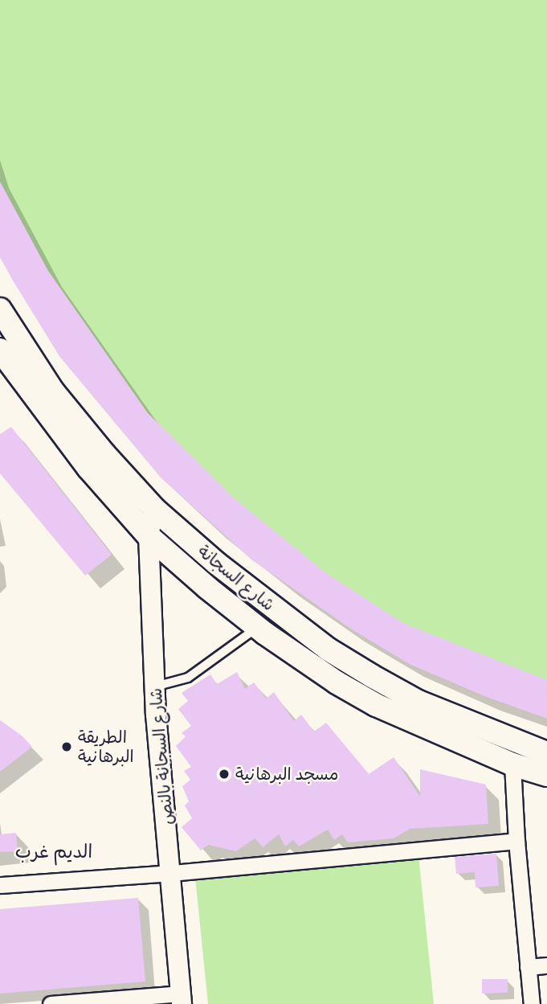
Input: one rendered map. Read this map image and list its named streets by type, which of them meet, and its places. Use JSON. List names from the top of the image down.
{
  "streets": {
    "main road": ["شارع السجانة"],
    "street": ["شارع السجانة بالنص"]
  },
  "crossings": [
    ["شارع السجانة", "شارع السجانة بالنص"]
  ],
  "districts": ["الديم غرب"],
  "places": ["الطريقة البرهانية", "مسجد البرهانية"]
}
